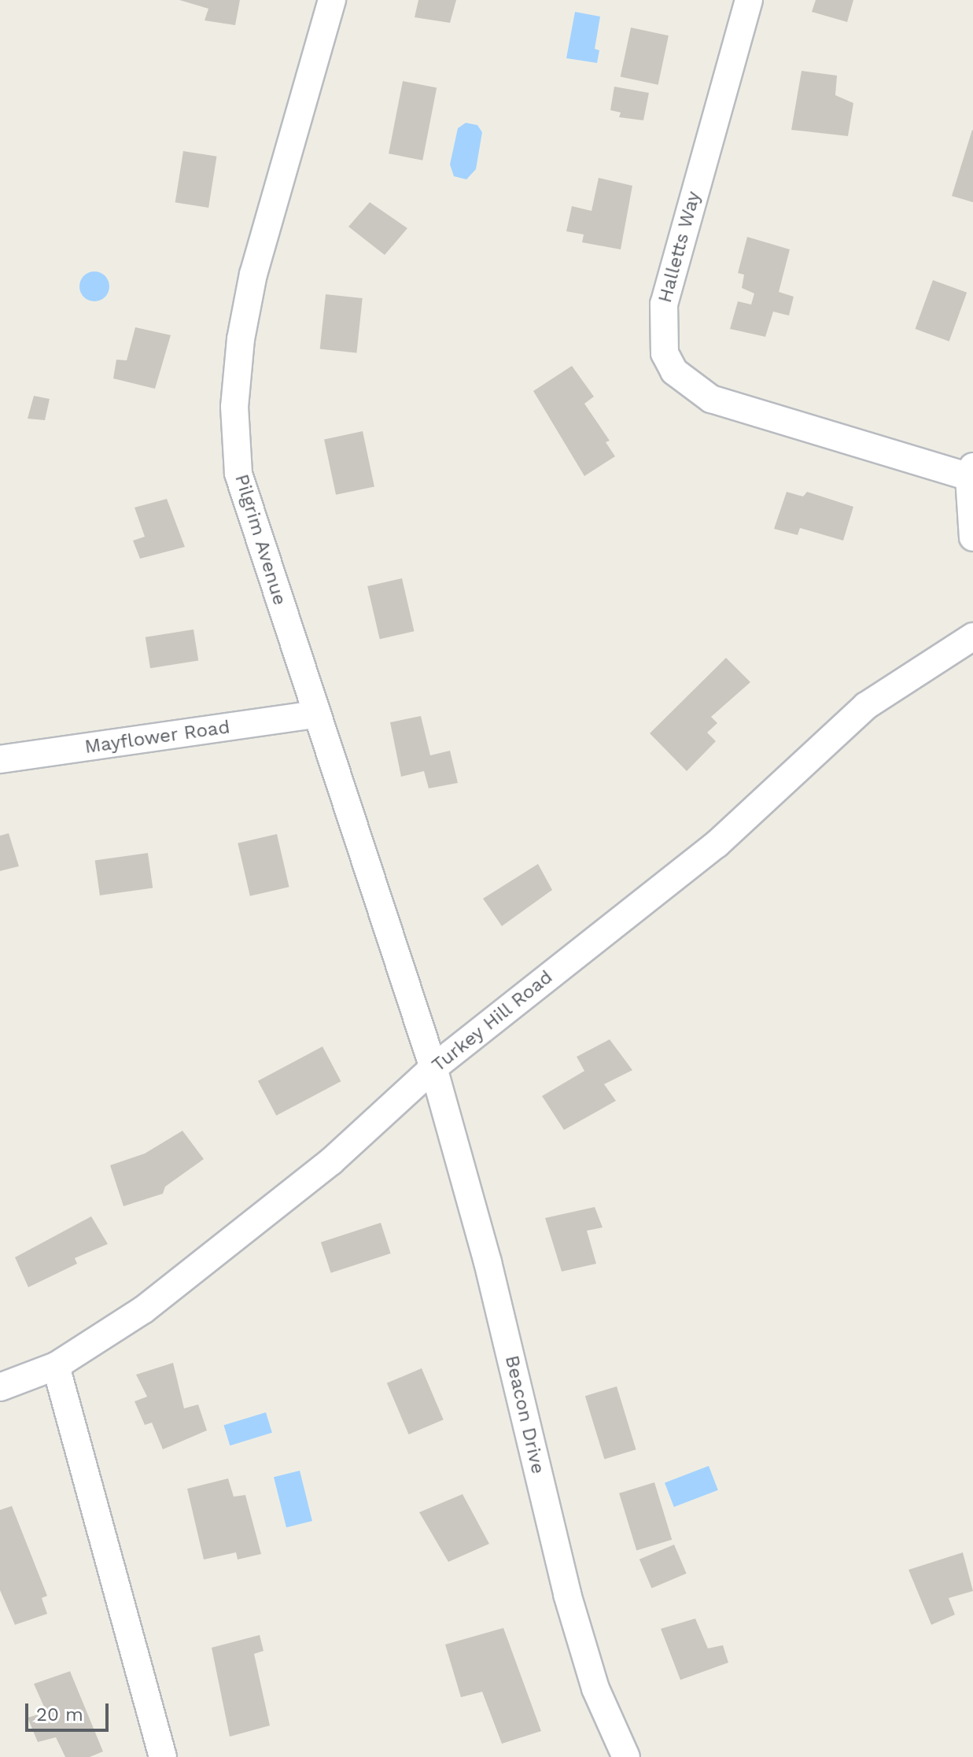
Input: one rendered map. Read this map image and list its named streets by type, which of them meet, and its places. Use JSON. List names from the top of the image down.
{
  "streets": {
    "street": [
      "Halletts Way",
      "Pilgrim Avenue",
      "Mayflower Road",
      "Turkey Hill Road",
      "Beacon Drive"
    ]
  },
  "crossings": [
    ["Pilgrim Avenue", "Mayflower Road"],
    ["Pilgrim Avenue", "Turkey Hill Road"],
    ["Pilgrim Avenue", "Beacon Drive"],
    ["Turkey Hill Road", "Beacon Drive"]
  ],
  "scale_bar": "20 m"
}
